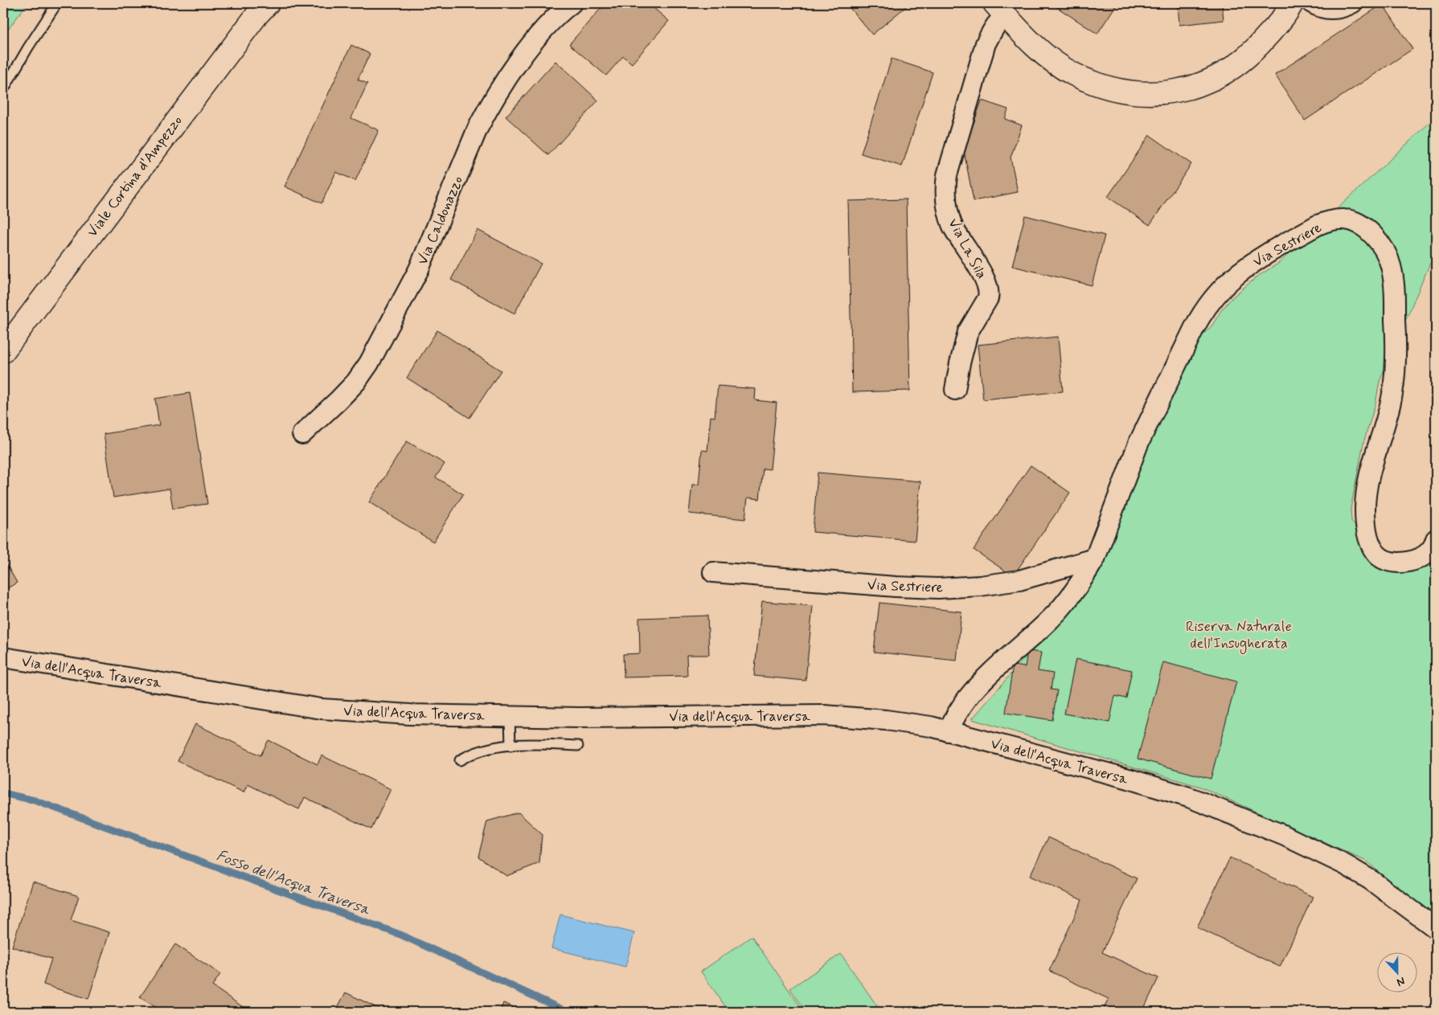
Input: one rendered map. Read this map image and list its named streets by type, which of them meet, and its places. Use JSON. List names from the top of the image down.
{
  "streets": {
    "street": [
      "Viale Cortina d'Ampezzo",
      "Via Caldonazzo",
      "Via Sestriere",
      "Via La Sila",
      "Via dell'Acqua Traversa"
    ]
  },
  "crossings": [
    ["Via Sestriere", "Via dell'Acqua Traversa"]
  ],
  "water": ["Fosso dell'Acqua Traversa"],
  "parks": ["Riserva Naturale dell'Insugherata"],
  "north": "bottom"
}
